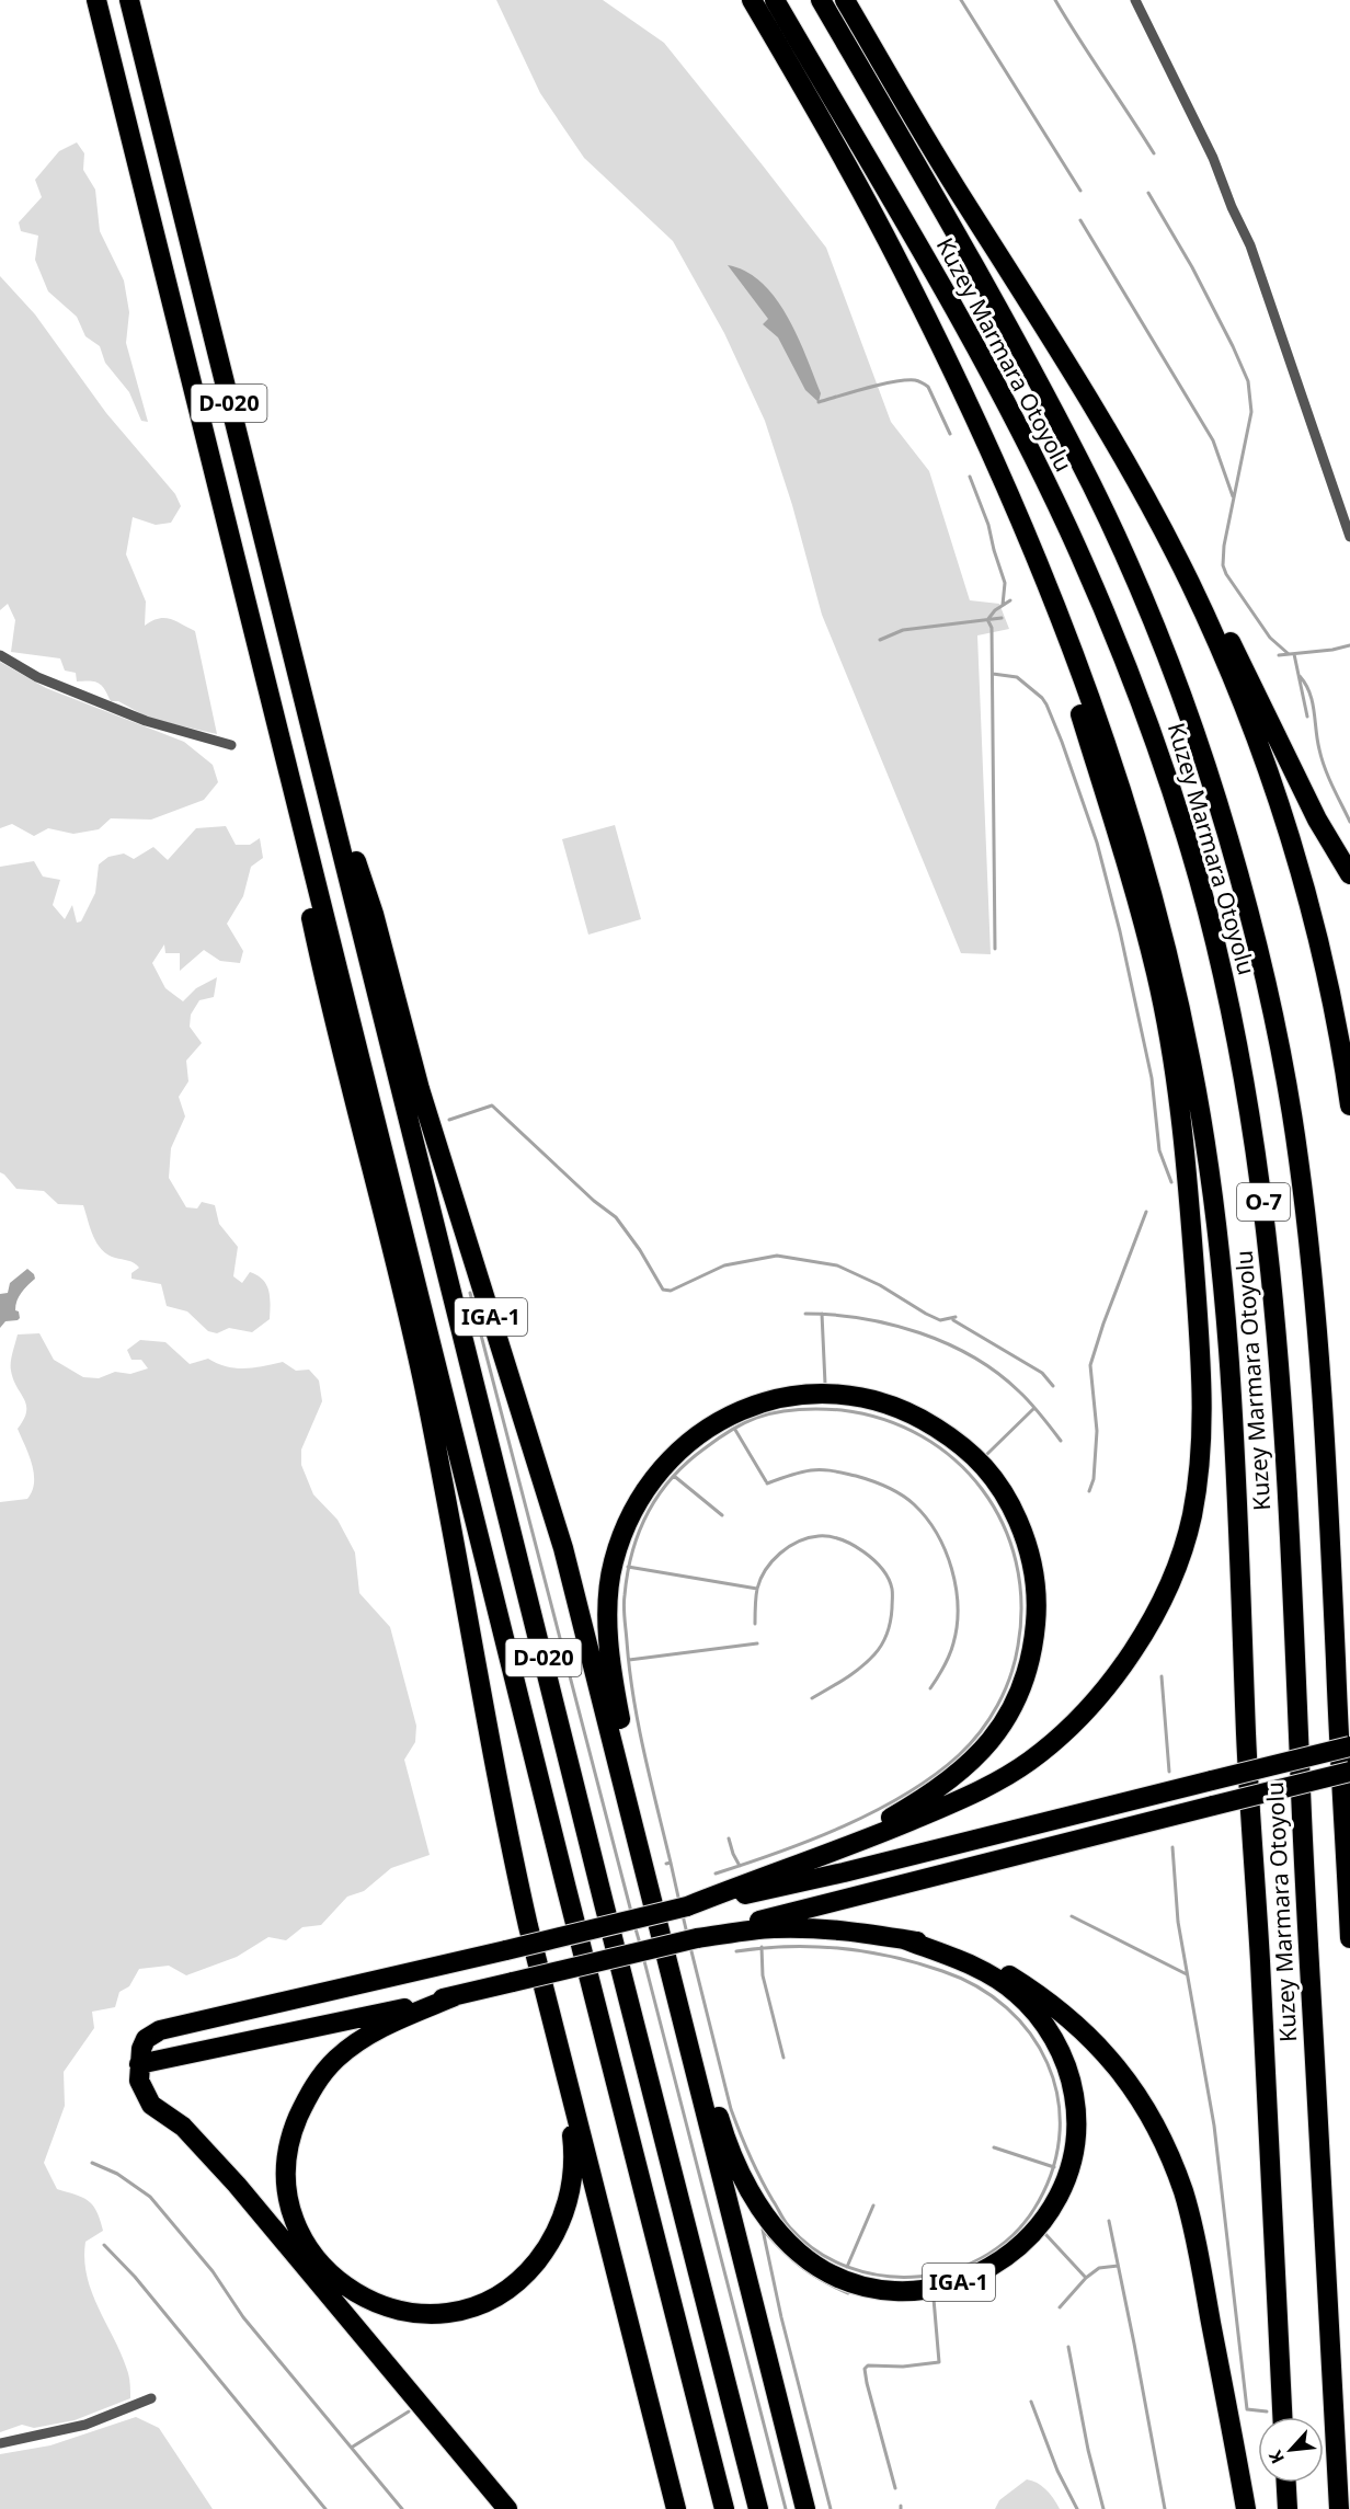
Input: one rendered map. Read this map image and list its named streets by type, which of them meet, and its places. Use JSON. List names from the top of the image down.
{
  "streets": {
    "highway": [
      "Kuzey Marmara Otoyolu",
      "D-020",
      "O-7",
      "IGA-1"
    ]
  },
  "crossings": [
    ["D-020", "IGA-1"]
  ],
  "north": "bottom left"
}
